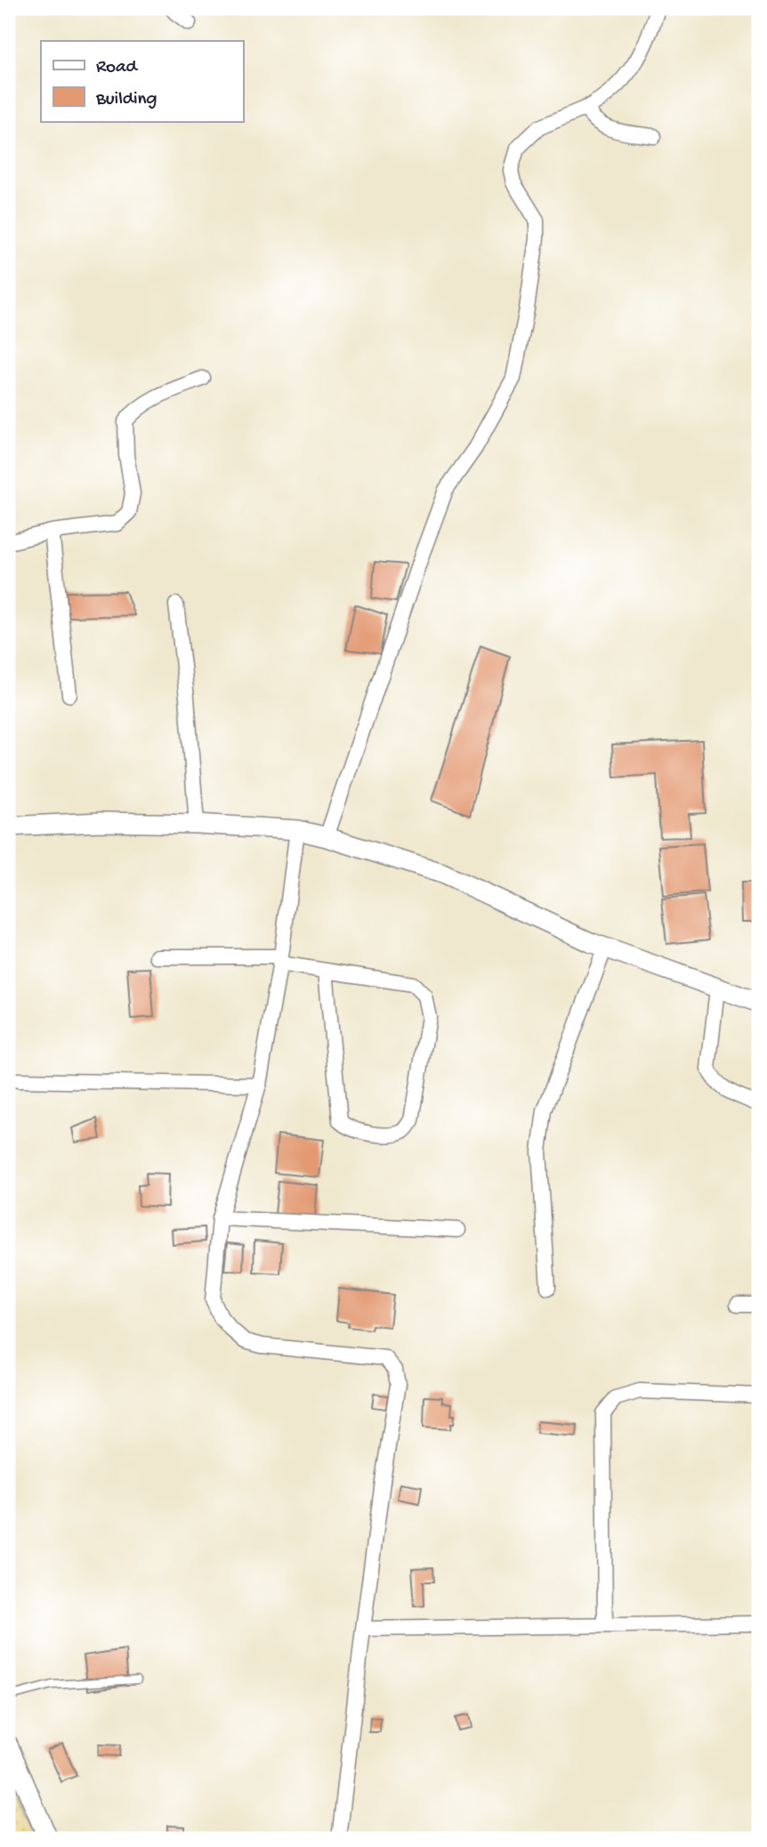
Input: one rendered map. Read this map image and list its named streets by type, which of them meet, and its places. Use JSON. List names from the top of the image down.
{
  "legend": ["Road", "Building"]
}
